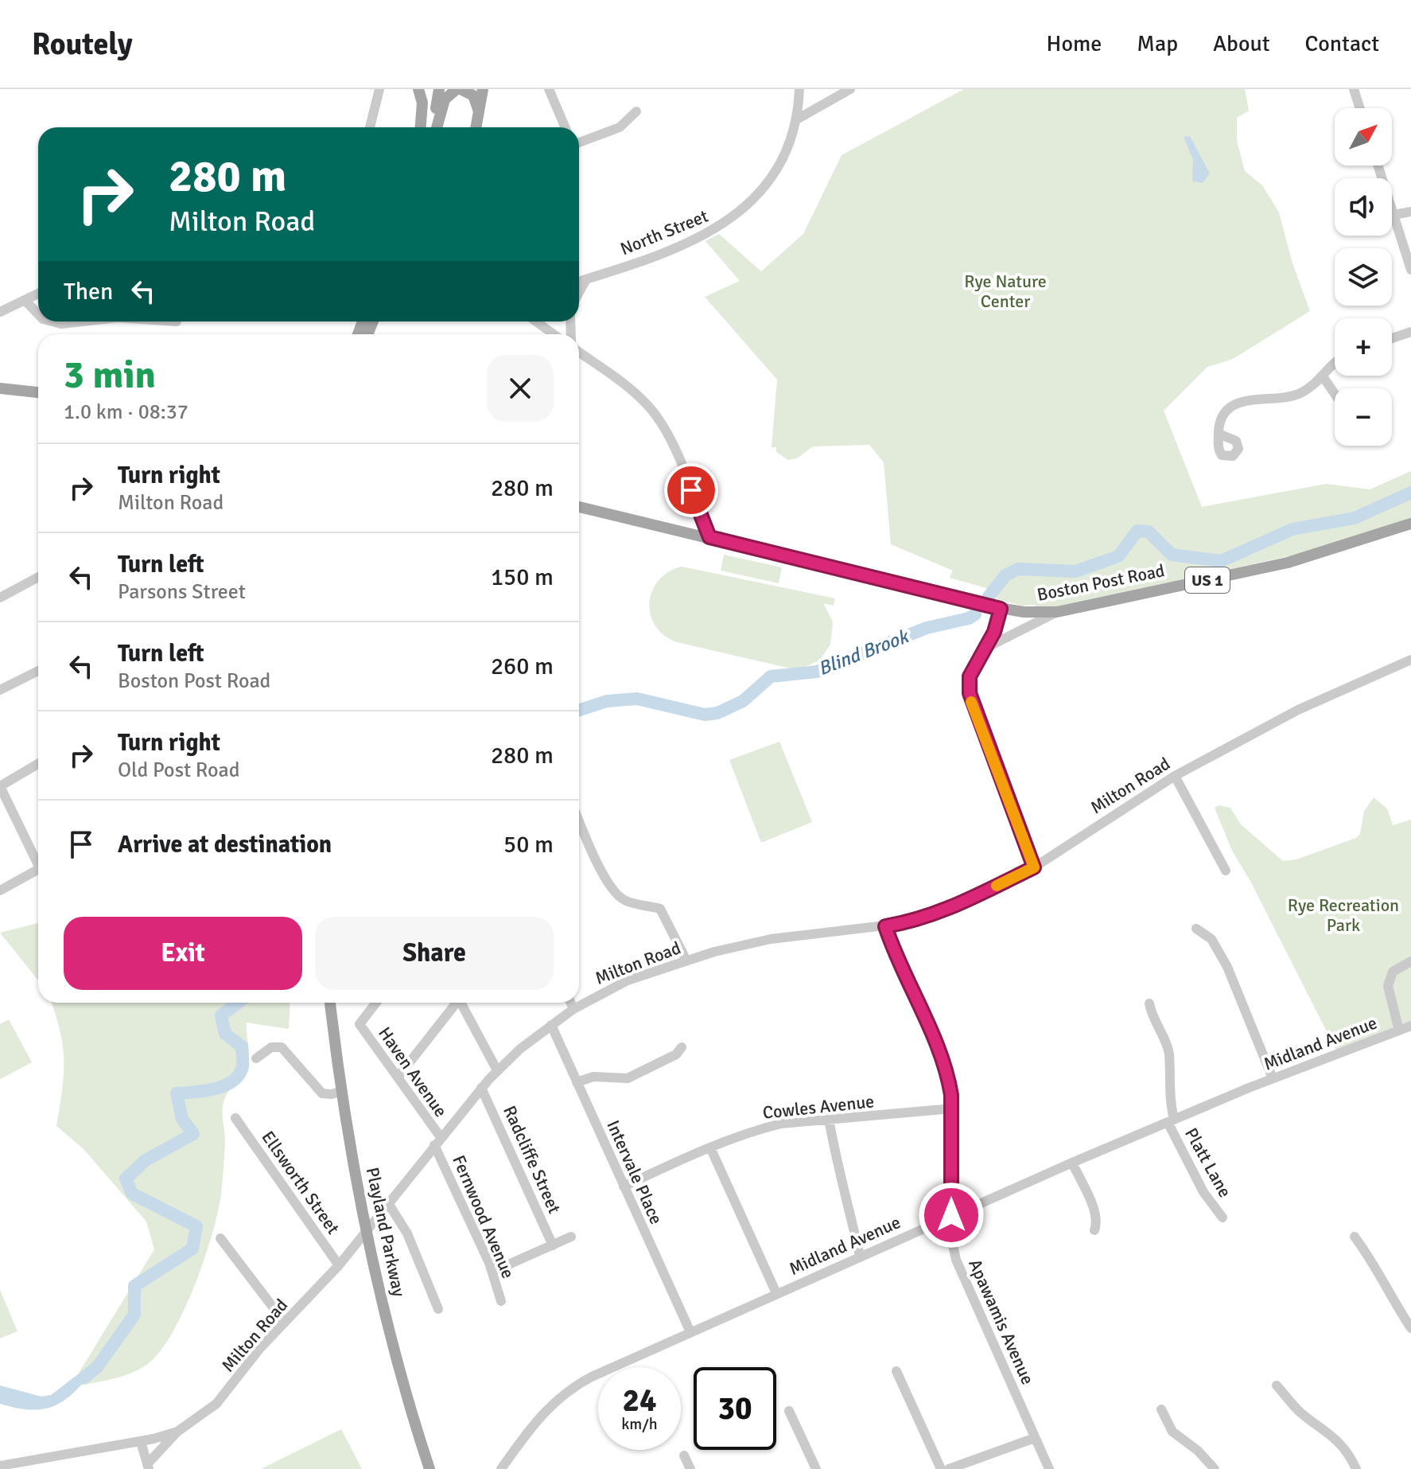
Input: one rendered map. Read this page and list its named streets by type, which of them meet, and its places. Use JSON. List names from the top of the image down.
{
  "streets": {
    "main road": ["US 1", "Boston Post Road", "Playland Parkway"],
    "street": [
      "North Street",
      "Milton Road",
      "Midland Avenue",
      "Haven Avenue",
      "Cowles Avenue",
      "Radcliffe Street",
      "Platt Lane",
      "Intervale Place",
      "Ellsworth Street",
      "Fernwood Avenue",
      "Apawamis Avenue"
    ]
  },
  "crossings": [
    ["Milton Road", "Haven Avenue"],
    ["Milton Road", "Radcliffe Street"],
    ["Milton Road", "Intervale Place"],
    ["Milton Road", "Ellsworth Street"],
    ["Milton Road", "Fernwood Avenue"],
    ["Milton Road", "Playland Parkway"],
    ["Milton Road", "Apawamis Avenue"],
    ["Midland Avenue", "Platt Lane"],
    ["Midland Avenue", "Intervale Place"],
    ["Midland Avenue", "Apawamis Avenue"],
    ["Haven Avenue", "Fernwood Avenue"],
    ["Cowles Avenue", "Intervale Place"],
    ["Cowles Avenue", "Apawamis Avenue"]
  ],
  "water": ["Blind Brook"],
  "parks": ["Rye Nature Center", "Rye Recreation Park"],
  "north": "top right",
  "page": {
    "header": "Routely",
    "nav": [
      "Home",
      "Map",
      "About",
      "Contact"
    ],
    "map_buttons": ["+", "−"],
    "turn": ["280 m", "Milton Road"],
    "then": "Then",
    "heading": ["3 min", "1.0 km · 08:37"],
    "list": [
      {
        "name": "Turn right",
        "note": "Milton Road",
        "value": "280 m"
      },
      {
        "name": "Turn left",
        "note": "Parsons Street",
        "value": "150 m"
      },
      {
        "name": "Turn left",
        "note": "Boston Post Road",
        "value": "260 m"
      },
      {
        "name": "Turn right",
        "note": "Old Post Road",
        "value": "280 m"
      },
      {
        "name": "Arrive at destination",
        "value": "50 m"
      }
    ],
    "buttons": ["Exit", "Share"],
    "speed": "24 km/h",
    "limit": "30"
  }
}
